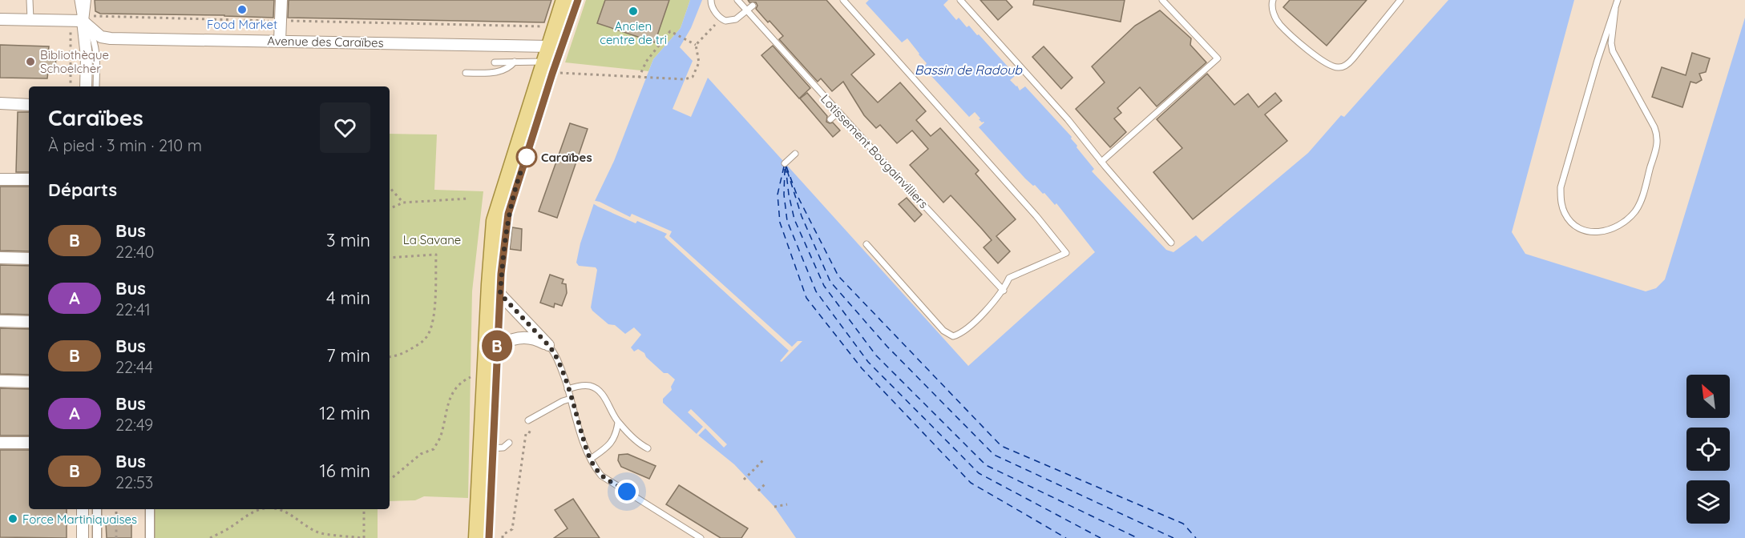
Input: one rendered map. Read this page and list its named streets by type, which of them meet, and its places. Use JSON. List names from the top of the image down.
{
  "streets": {
    "street": ["Avenue des Caraïbes"],
    "lane": ["Lotissement Bougainvilliers"]
  },
  "water": ["Bassin de Radoub"],
  "parks": ["La Savane"],
  "places": [
    "Food Market",
    "Ancien centre de tri",
    "Bibliothèque Schoelcher",
    "Caraïbes",
    "Force Martiniquaises"
  ],
  "lines": ["bus line B"],
  "north": "top left",
  "page": {
    "on_map": "B",
    "heading": [
      ["Caraïbes", "À pied · 3 min · 210 m"],
      "Départs"
    ],
    "list": [
      {
        "mark": "B",
        "name": "Bus",
        "note": "22:40",
        "value": "3 min"
      },
      {
        "mark": "A",
        "name": "Bus",
        "note": "22:41",
        "value": "4 min"
      },
      {
        "mark": "B",
        "name": "Bus",
        "note": "22:44",
        "value": "7 min"
      },
      {
        "mark": "A",
        "name": "Bus",
        "note": "22:49",
        "value": "12 min"
      },
      {
        "mark": "B",
        "name": "Bus",
        "note": "22:53",
        "value": "16 min"
      }
    ]
  }
}
